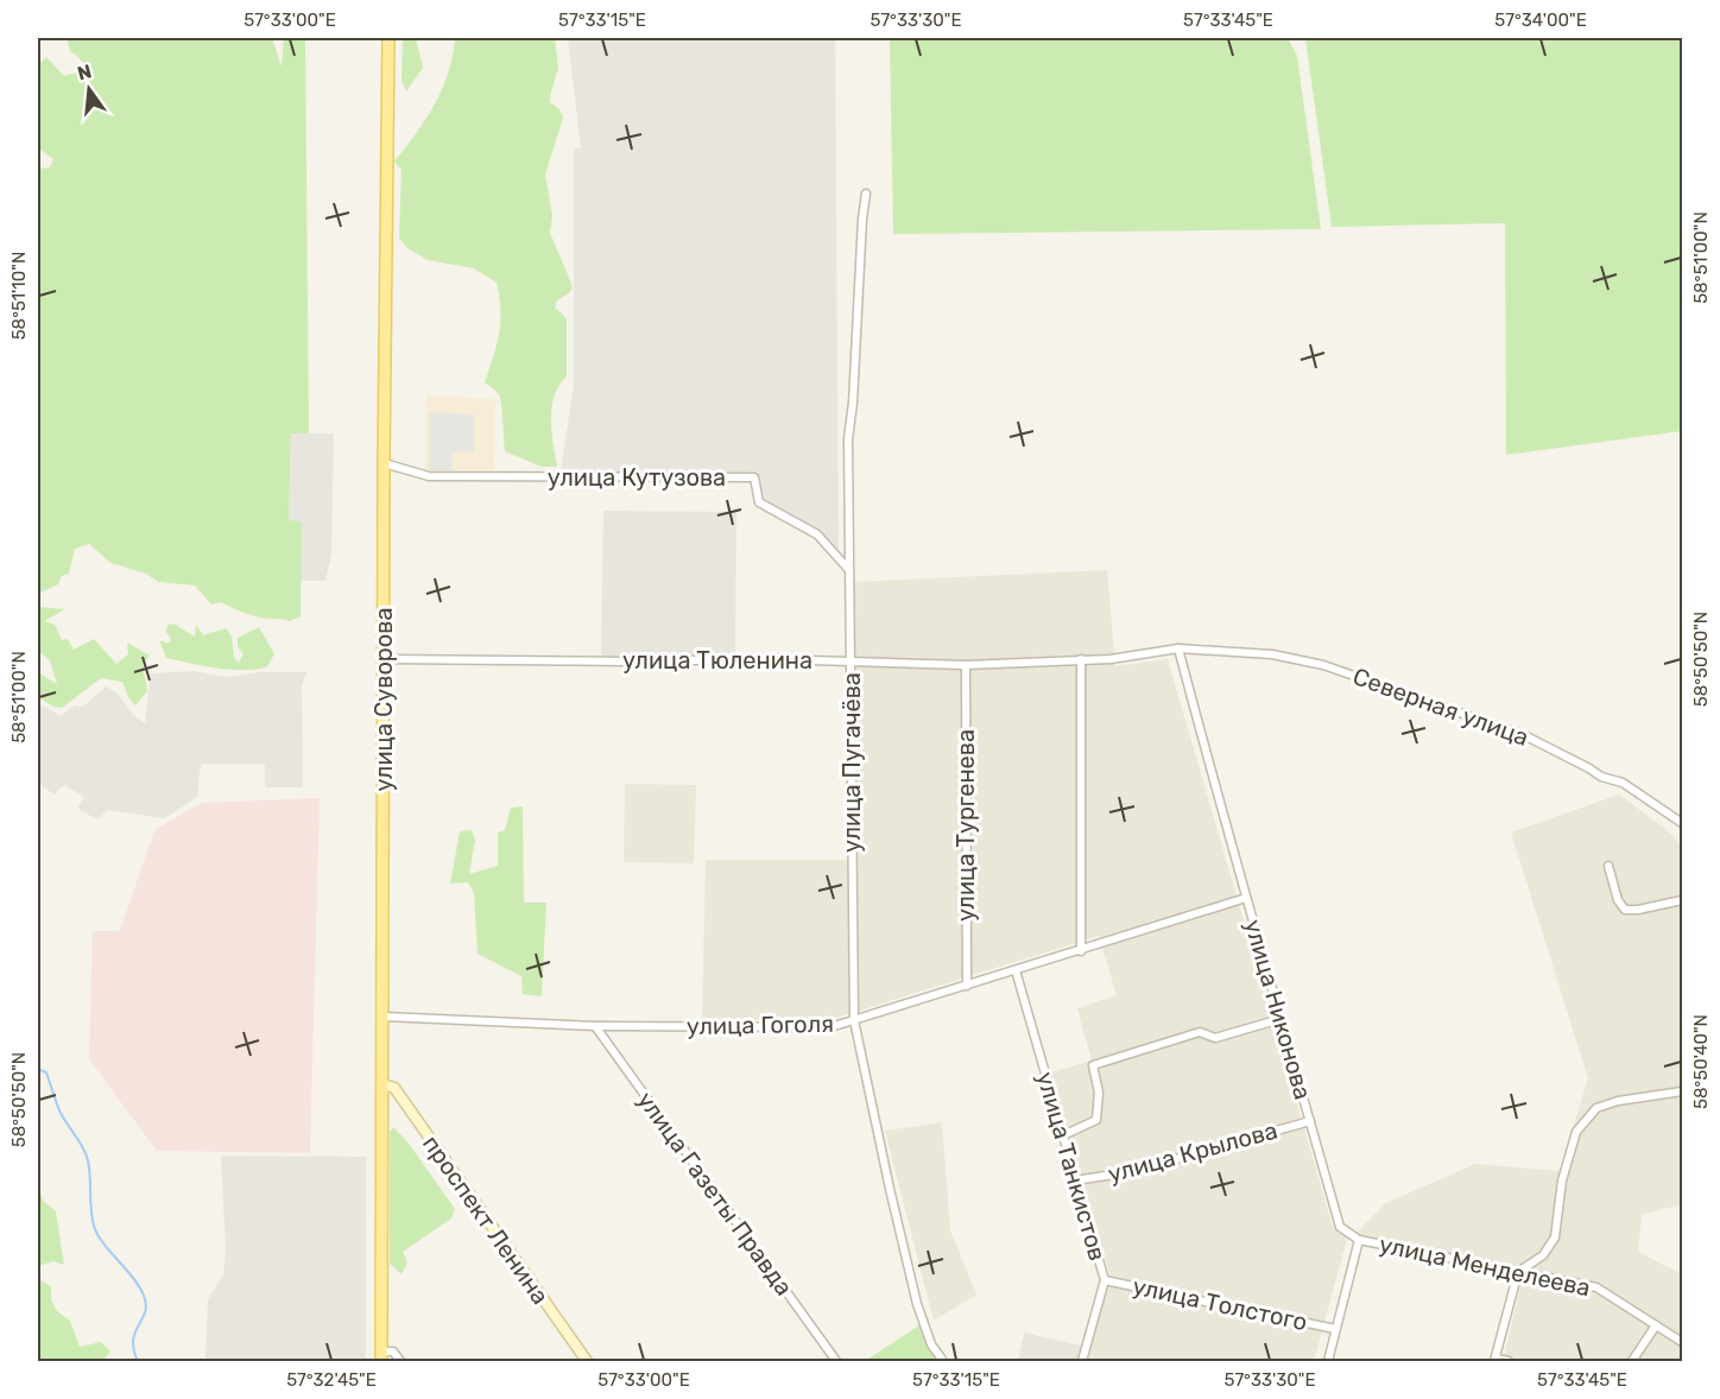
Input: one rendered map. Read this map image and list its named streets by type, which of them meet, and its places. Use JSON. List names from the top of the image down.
{
  "streets": {
    "main road": ["улица Суворова", "проспект Ленина"],
    "street": [
      "улица Кутузова",
      "улица Тюленина",
      "Северная улица",
      "улица Пугачёва",
      "улица Тургенева",
      "улица Никонова",
      "улица Гоголя",
      "улица Крылова",
      "улица Танкистов",
      "улица Газеты Правда",
      "улица Менделеева",
      "улица Толстого"
    ]
  },
  "crossings": [
    ["улица Кутузова", "улица Суворова"],
    ["улица Кутузова", "улица Пугачёва"],
    ["улица Тюленина", "улица Суворова"],
    ["улица Тюленина", "Северная улица"],
    ["улица Тюленина", "улица Пугачёва"],
    ["улица Тюленина", "улица Тургенева"],
    ["улица Тюленина", "улица Никонова"],
    ["улица Суворова", "улица Гоголя"],
    ["улица Суворова", "проспект Ленина"],
    ["Северная улица", "улица Никонова"],
    ["улица Пугачёва", "улица Гоголя"],
    ["улица Тургенева", "улица Гоголя"],
    ["улица Никонова", "улица Гоголя"],
    ["улица Никонова", "улица Крылова"],
    ["улица Никонова", "улица Менделеева"],
    ["улица Гоголя", "улица Танкистов"],
    ["улица Гоголя", "улица Газеты Правда"],
    ["улица Крылова", "улица Танкистов"],
    ["улица Танкистов", "улица Толстого"]
  ],
  "north": "top",
  "coordinates": [
    "57°33'00\"E",
    "57°33'15\"E",
    "57°33'30\"E",
    "57°33'45\"E",
    "57°34'00\"E",
    "58°51'00\"N",
    "58°51'10\"N",
    "58°50'50\"N",
    "58°50'40\"N",
    "57°32'45\"E"
  ]
}
